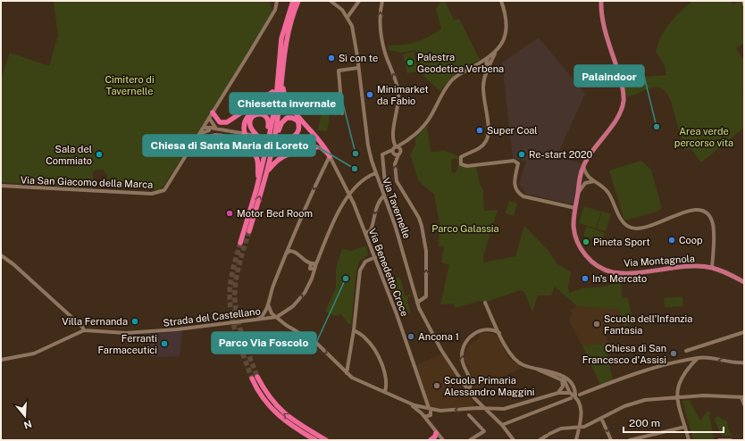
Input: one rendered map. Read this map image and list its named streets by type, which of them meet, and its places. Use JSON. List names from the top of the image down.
{
  "streets": {
    "main road": ["Via Montagnola"],
    "street": [
      "Via San Giacomo della Marca",
      "Via Tavernelle",
      "Via Benedetto Croce",
      "Strada del Castellano"
    ]
  },
  "crossings": [
    ["Via Tavernelle", "Strada del Castellano"],
    ["Via Benedetto Croce", "Strada del Castellano"]
  ],
  "parks": ["Cimitero di Tavernelle", "Area verde percorso vita", "Parco Galassia"],
  "places": [
    "Sì con te",
    "Palestra Geodetica Verbena",
    "Minimarket da Fabio",
    "Palaindoor",
    "Super Coal",
    "Chiesetta invernale",
    "Sala del Commiato",
    "Re-start 2020",
    "Chiesa di Santa Maria di Loreto",
    "Motor Bed Room",
    "Coop",
    "Pineta Sport",
    "Parco Via Foscolo",
    "In's Mercato",
    "Villa Fernanda",
    "Scuola dell’Infanzia Fantasia",
    "Ancona 1",
    "Ferranti Farmaceutici",
    "Chiesa di San Francesco d'Assisi",
    "Scuola Primaria Alessandro Maggini"
  ],
  "scale_bar": "200 m",
  "north": "bottom"
}
